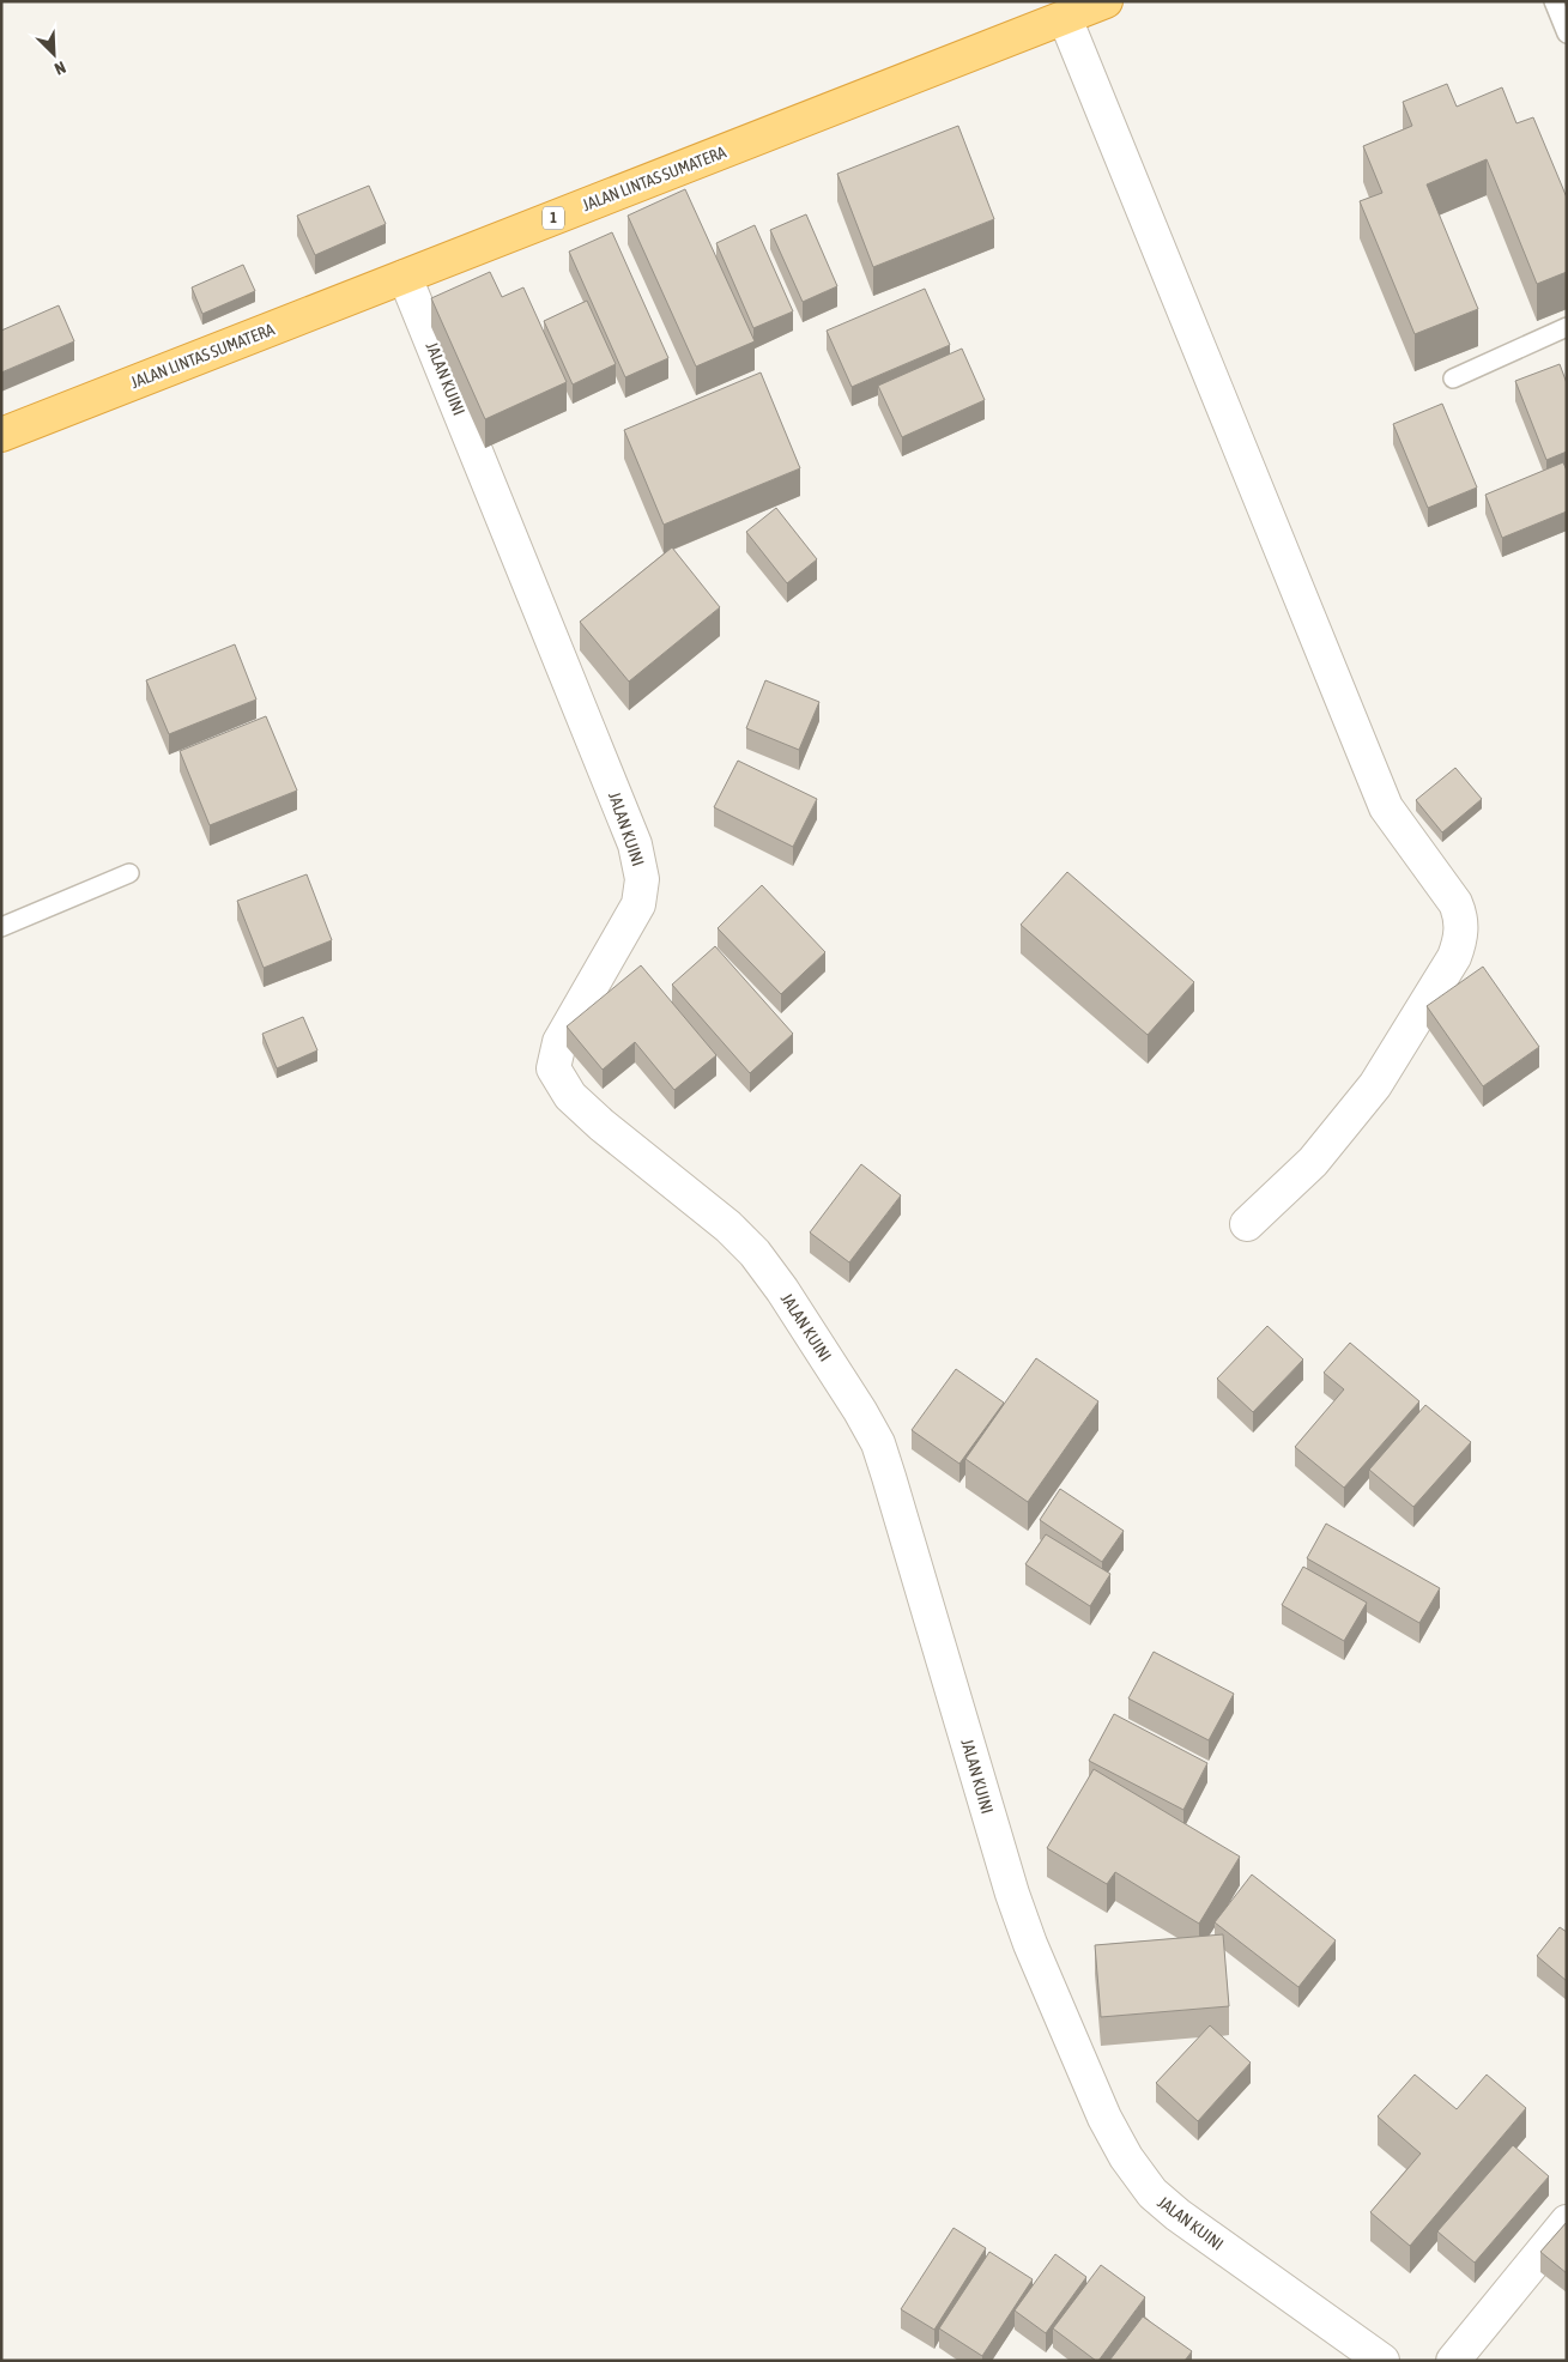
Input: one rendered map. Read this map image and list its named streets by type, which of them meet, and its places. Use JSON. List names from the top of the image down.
{
  "streets": {
    "highway": ["JALAN LINTAS SUMATERA", "1"],
    "street": ["JALAN KUINI"]
  },
  "crossings": [
    ["JALAN LINTAS SUMATERA", "JALAN KUINI"]
  ],
  "north": "bottom right"
}
